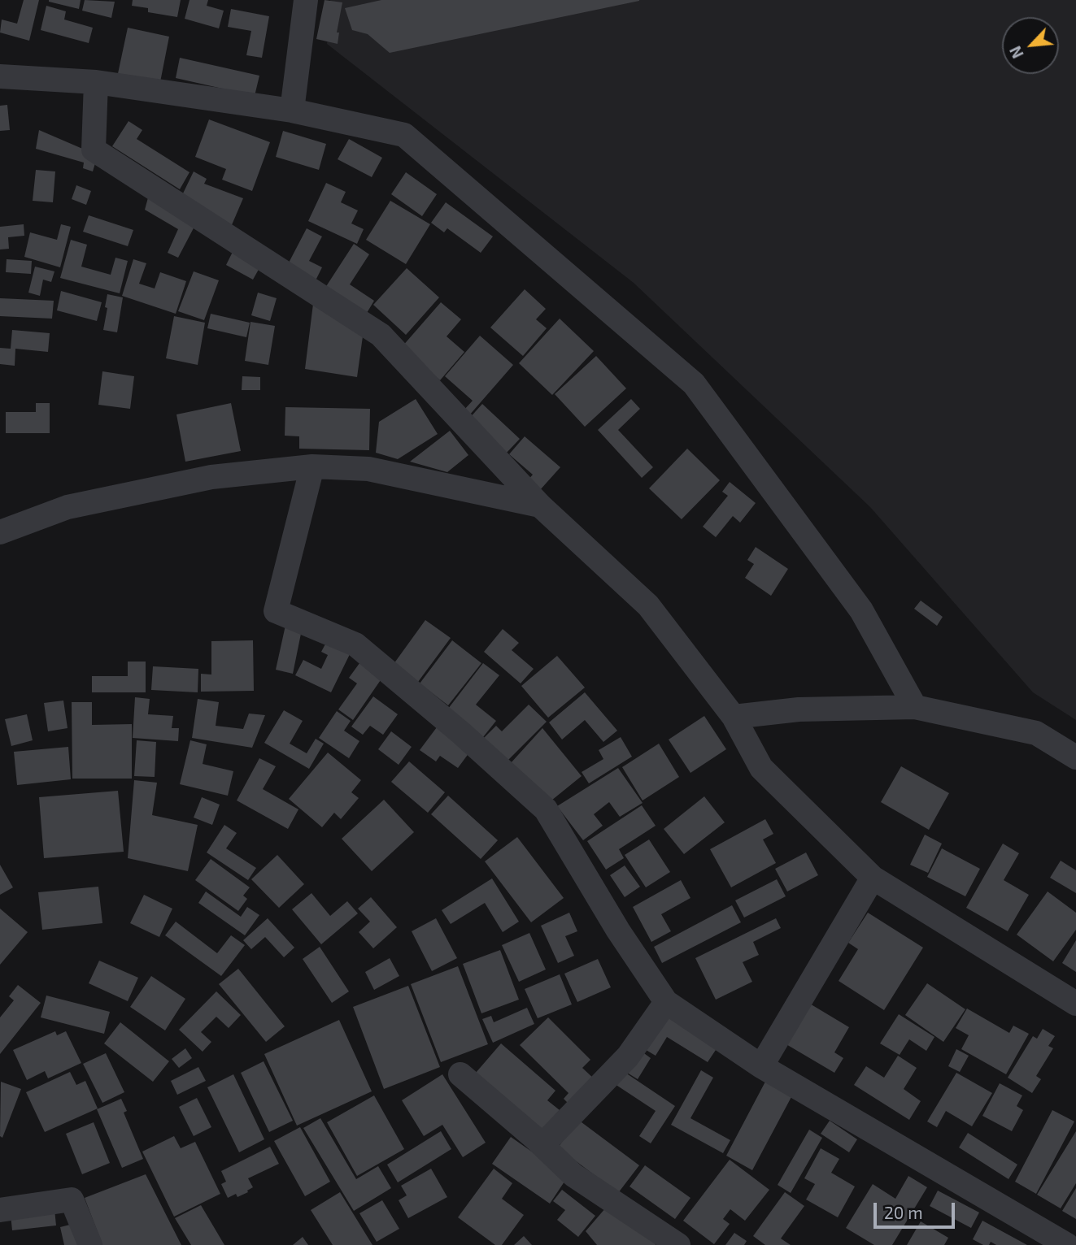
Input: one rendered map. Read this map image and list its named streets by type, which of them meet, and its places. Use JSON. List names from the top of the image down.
{
  "scale_bar": "20 m",
  "north": "bottom left"
}
